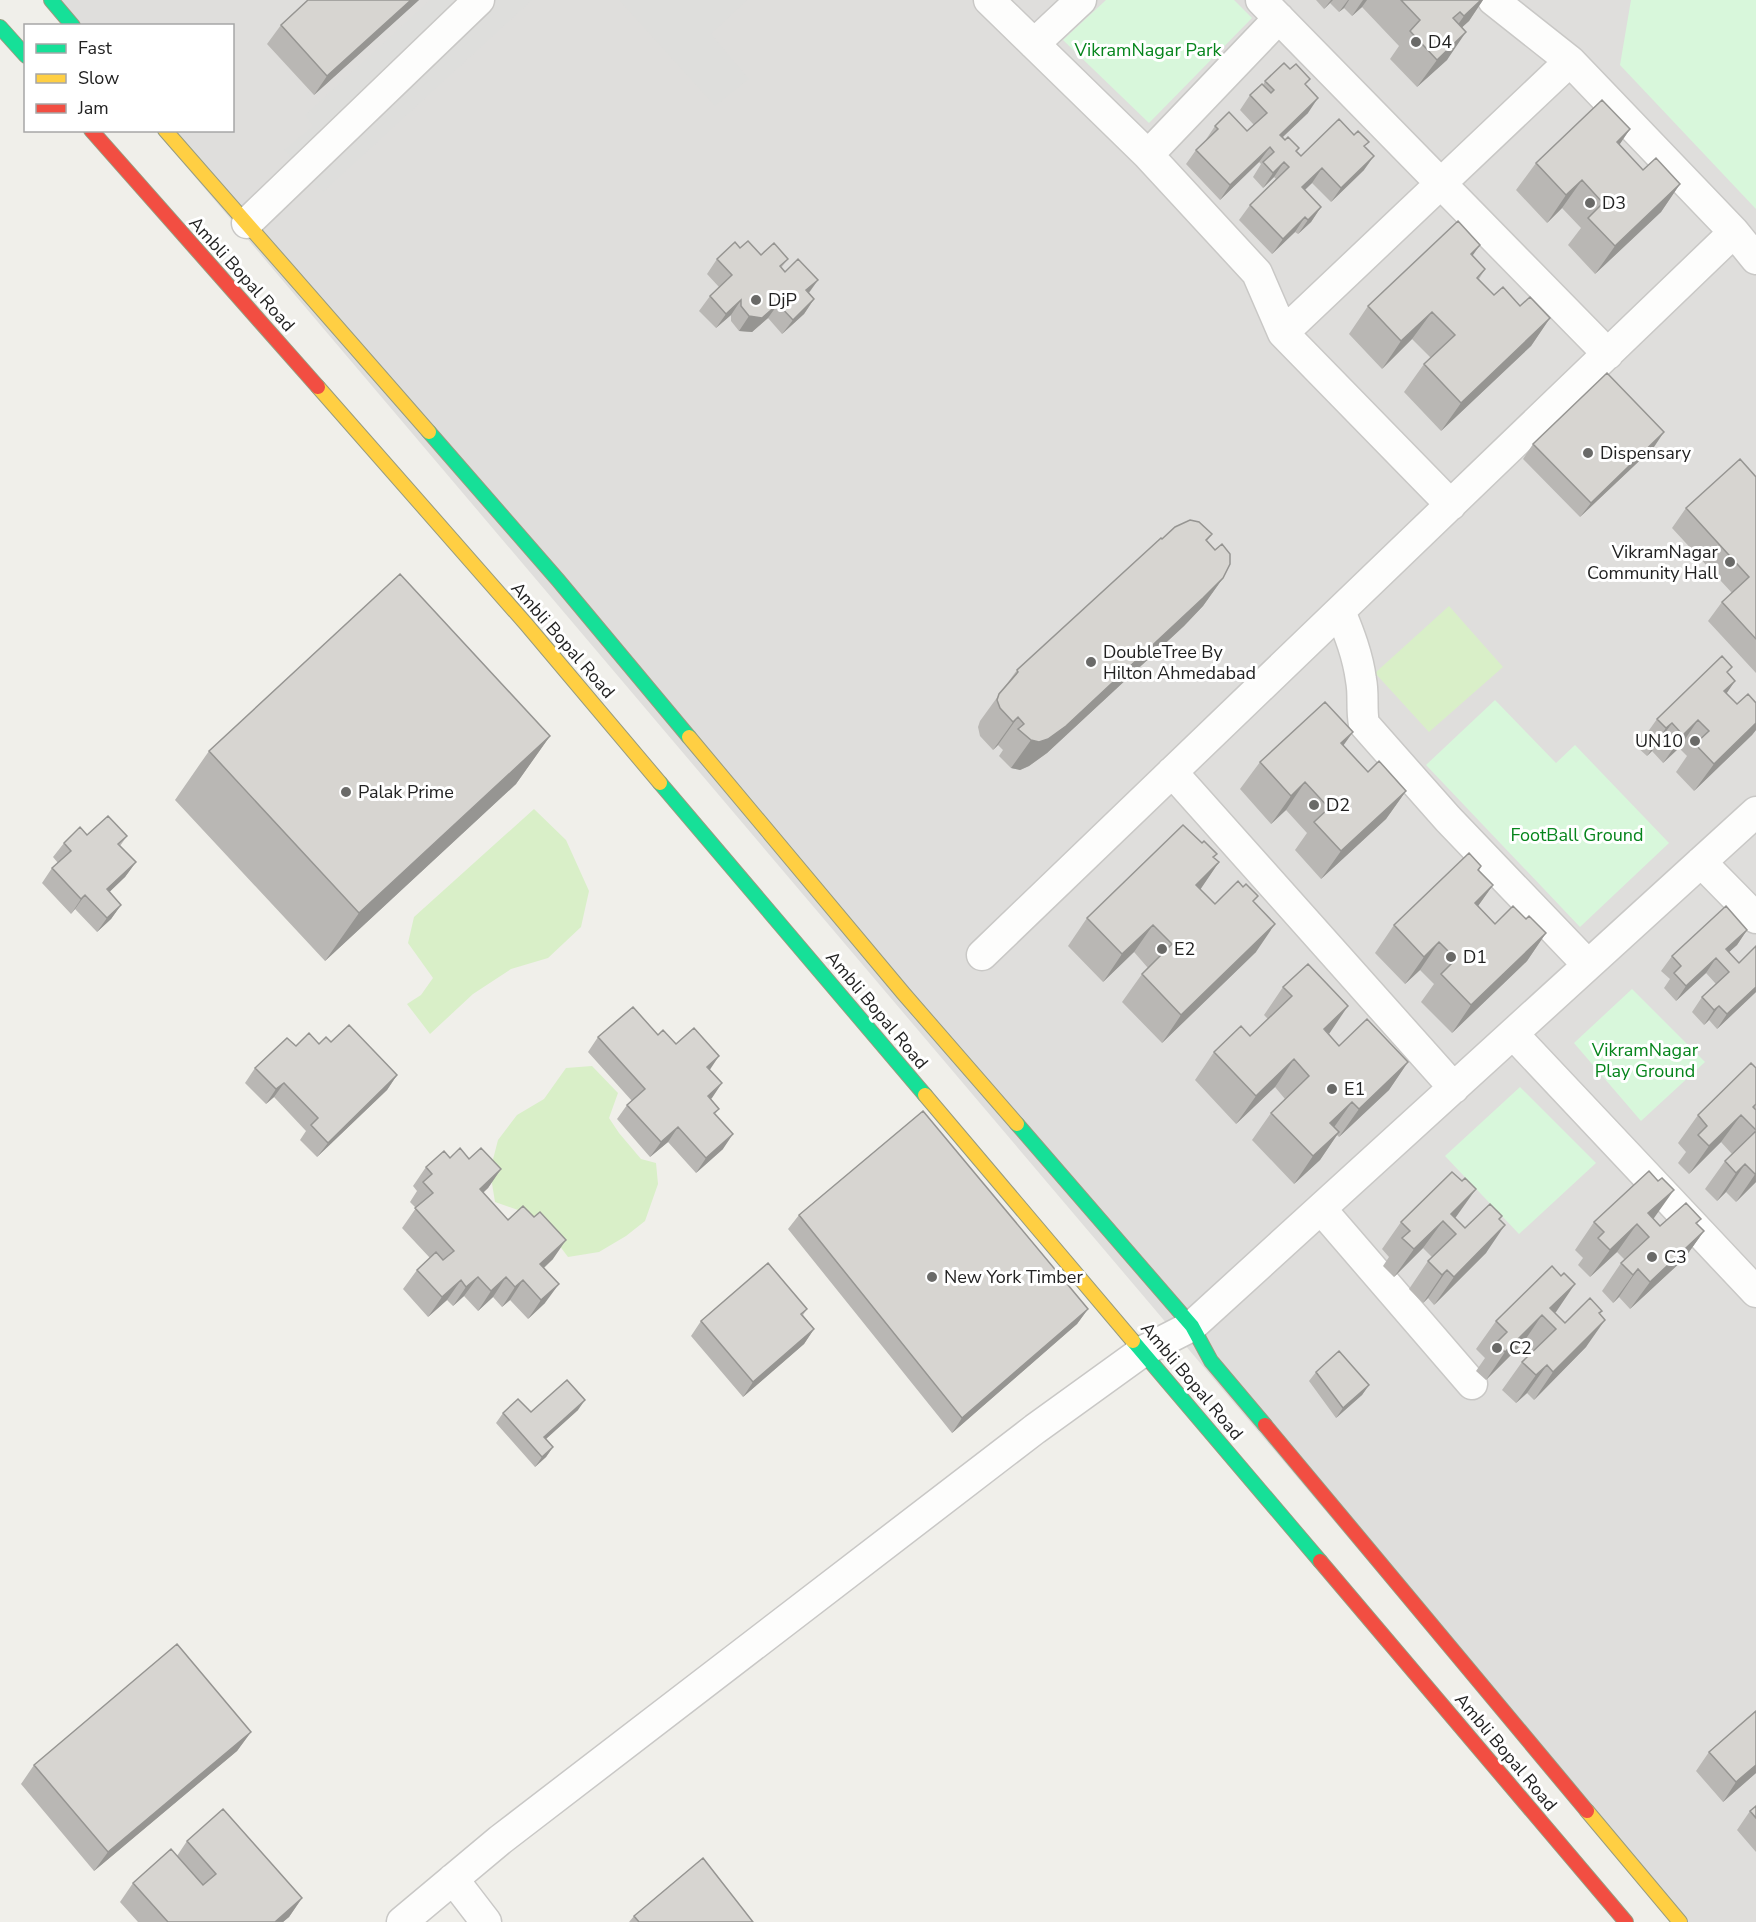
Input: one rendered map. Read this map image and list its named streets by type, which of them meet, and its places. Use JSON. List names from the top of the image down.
{
  "streets": {
    "street": ["Ambli Bopal Road"]
  },
  "parks": ["VikramNagar Park", "FootBall Ground", "VikramNagar Play Ground"],
  "places": [
    "D4",
    "D3",
    "DjP",
    "Dispensary",
    "VikramNagar Community Hall",
    "DoubleTree By Hilton Ahmedabad",
    "UN10",
    "Palak Prime",
    "D2",
    "E2",
    "D1",
    "E1",
    "C3",
    "New York Timber",
    "C2"
  ],
  "legend": ["Fast", "Slow", "Jam"]
}
